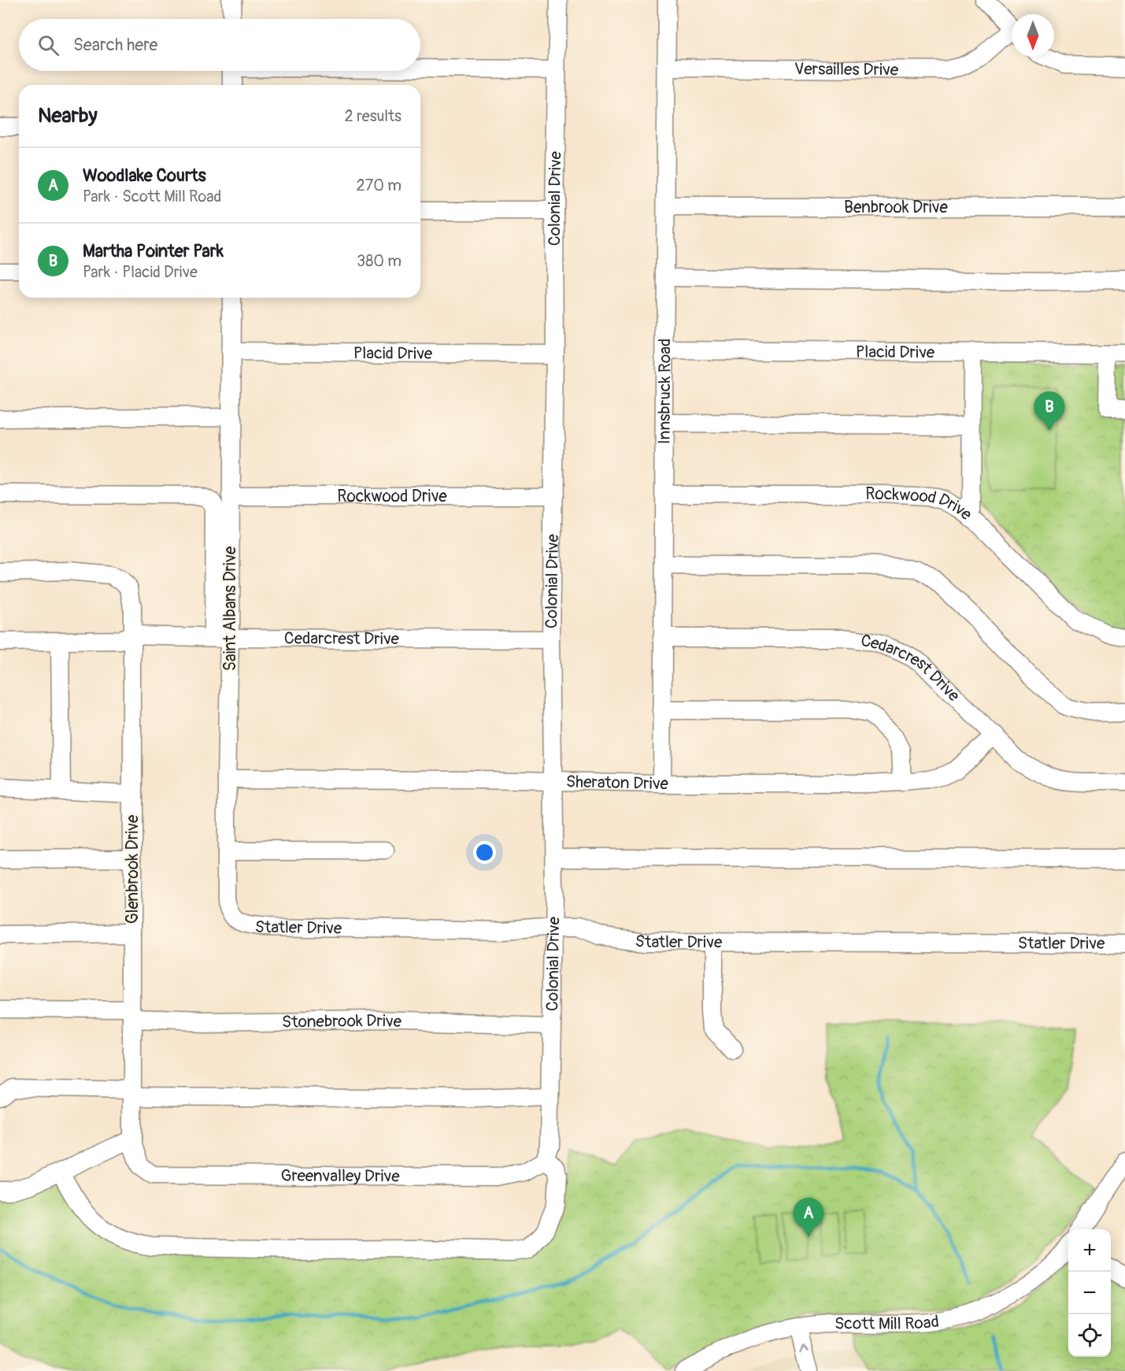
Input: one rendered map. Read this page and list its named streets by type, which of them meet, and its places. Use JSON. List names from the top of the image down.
{
  "streets": {
    "street": [
      "Versailles Drive",
      "Colonial Drive",
      "Benbrook Drive",
      "Placid Drive",
      "Innsbruck Road",
      "Rockwood Drive",
      "Saint Albans Drive",
      "Cedarcrest Drive",
      "Sheraton Drive",
      "Glenbrook Drive",
      "Statler Drive",
      "Stonebrook Drive",
      "Greenvalley Drive",
      "Scott Mill Road"
    ]
  },
  "crossings": [
    ["Versailles Drive", "Innsbruck Road"],
    ["Colonial Drive", "Placid Drive"],
    ["Colonial Drive", "Rockwood Drive"],
    ["Colonial Drive", "Cedarcrest Drive"],
    ["Colonial Drive", "Sheraton Drive"],
    ["Colonial Drive", "Statler Drive"],
    ["Colonial Drive", "Stonebrook Drive"],
    ["Colonial Drive", "Greenvalley Drive"],
    ["Benbrook Drive", "Innsbruck Road"],
    ["Placid Drive", "Innsbruck Road"],
    ["Placid Drive", "Saint Albans Drive"],
    ["Innsbruck Road", "Rockwood Drive"],
    ["Innsbruck Road", "Cedarcrest Drive"],
    ["Innsbruck Road", "Sheraton Drive"],
    ["Rockwood Drive", "Saint Albans Drive"],
    ["Saint Albans Drive", "Cedarcrest Drive"],
    ["Saint Albans Drive", "Sheraton Drive"],
    ["Saint Albans Drive", "Statler Drive"],
    ["Cedarcrest Drive", "Sheraton Drive"],
    ["Cedarcrest Drive", "Glenbrook Drive"],
    ["Glenbrook Drive", "Stonebrook Drive"],
    ["Glenbrook Drive", "Greenvalley Drive"]
  ],
  "north": "bottom",
  "page": {
    "search": "Search here",
    "heading": ["Nearby", "2 results"],
    "list": [
      {
        "mark": "A",
        "name": "Woodlake Courts",
        "note": "Park · Scott Mill Road",
        "value": "270 m"
      },
      {
        "mark": "B",
        "name": "Martha Pointer Park",
        "note": "Park · Placid Drive",
        "value": "380 m"
      }
    ],
    "pins": ["B", "A"],
    "map_buttons": ["+", "−"]
  }
}
